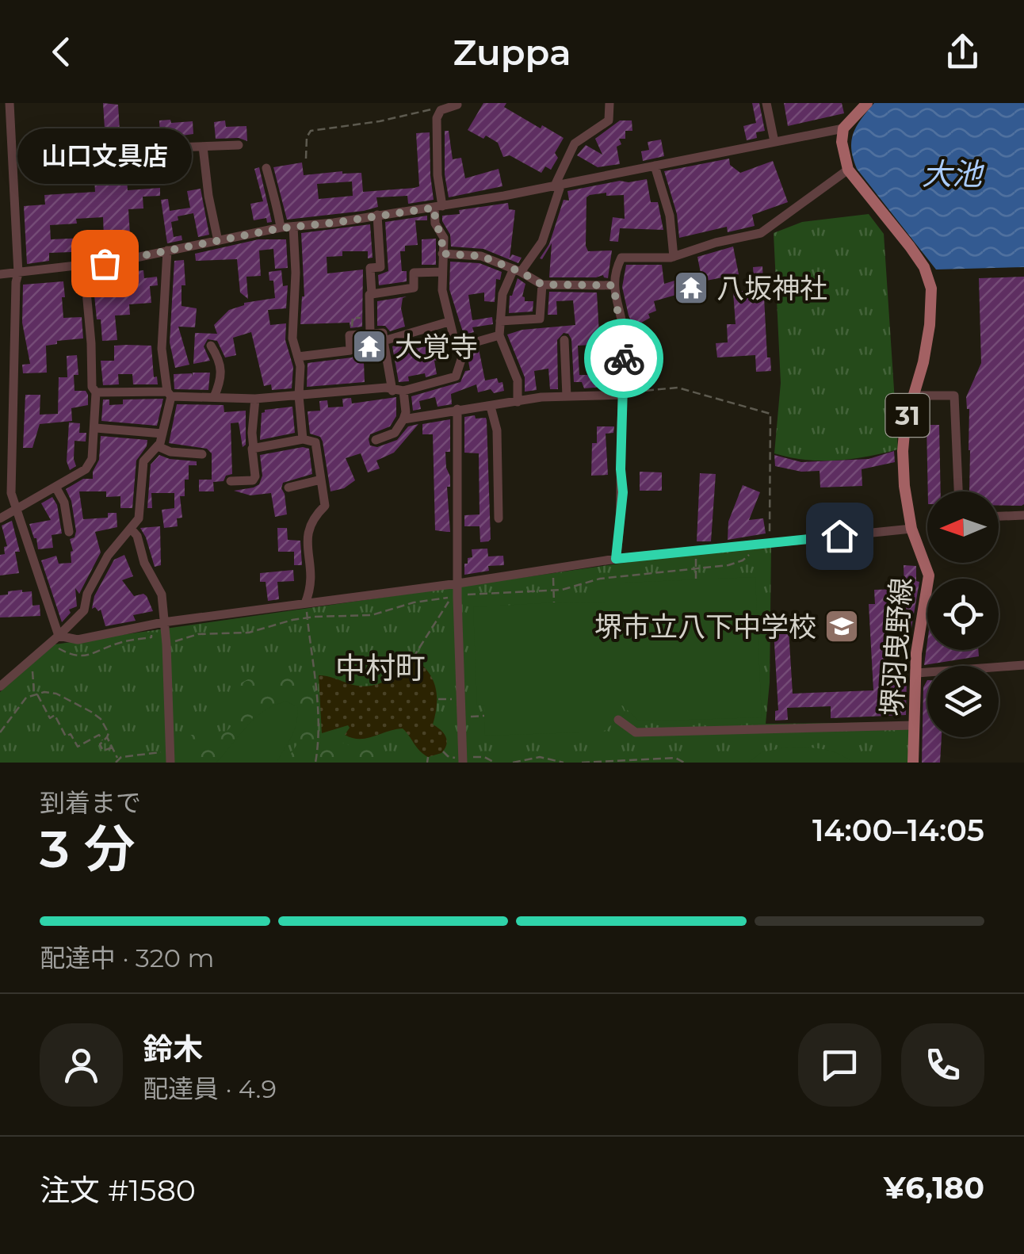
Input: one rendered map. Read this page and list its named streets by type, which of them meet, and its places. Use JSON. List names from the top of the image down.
{
  "streets": {
    "main road": ["31", "堺羽曳野線"]
  },
  "districts": ["中村町"],
  "water": ["大池"],
  "places": {
    "other": ["山口文具店"],
    "temple": ["八坂神社", "大覚寺"],
    "school or university": ["堺市立八下中学校"]
  },
  "north": "left",
  "page": {
    "header": "Zuppa",
    "bubble": "山口文具店",
    "heading": ["3 分", "到着まで", "14:00–14:05"],
    "panel": [
      "鈴木",
      "配達員 · 4.9",
      "注文 #1580",
      "¥6,180"
    ],
    "bar": "配達中 · 320 m"
  }
}
